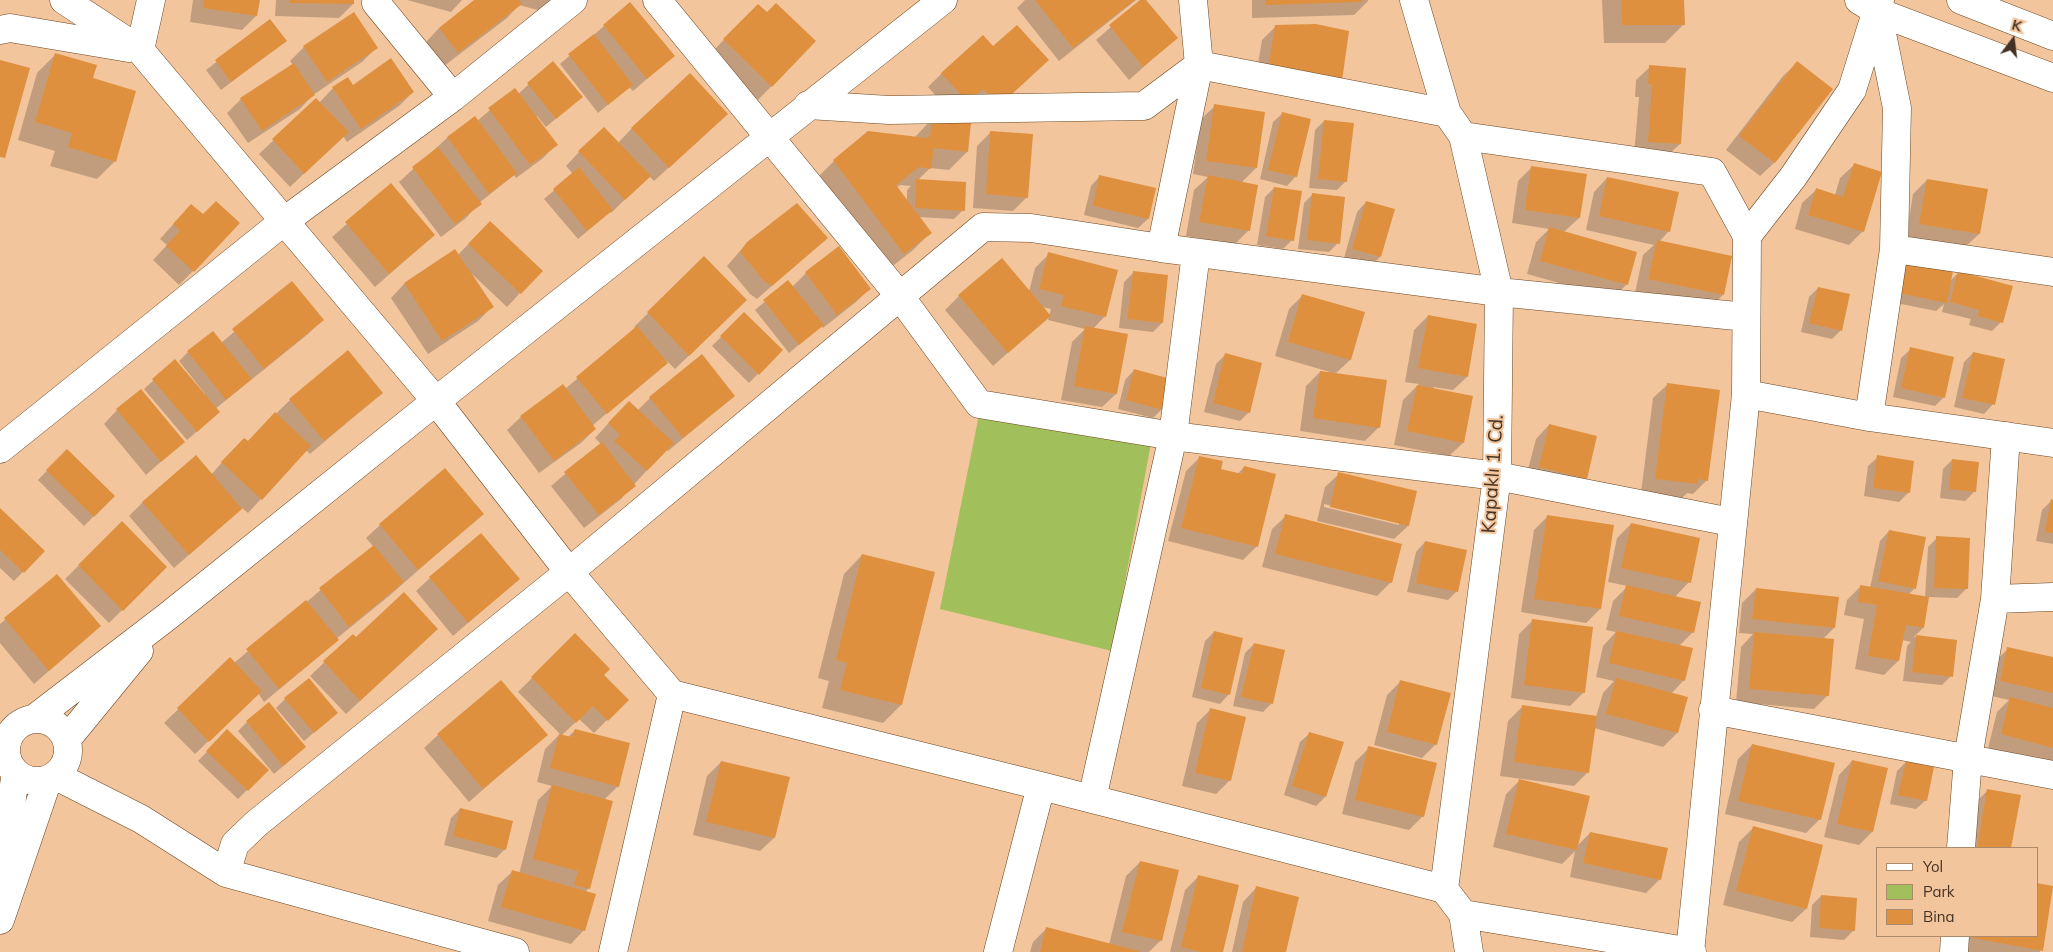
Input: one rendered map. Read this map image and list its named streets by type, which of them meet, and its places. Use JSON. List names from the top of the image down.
{
  "streets": {
    "street": ["Kapaklı 1. Cd."]
  },
  "legend": ["Yol", "Park", "Bina"],
  "north": "top"
}
